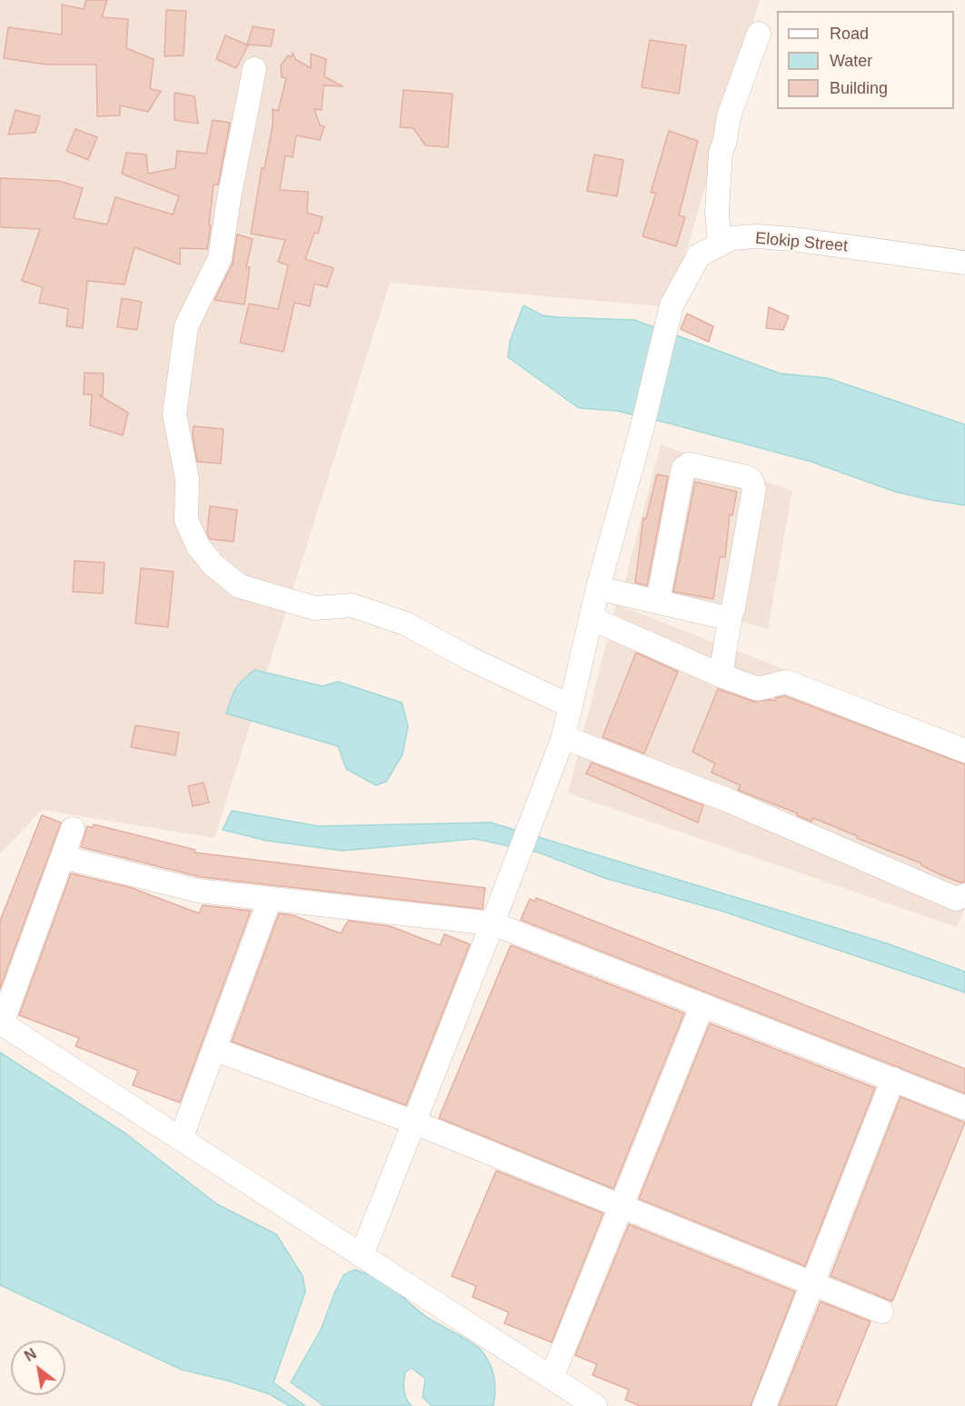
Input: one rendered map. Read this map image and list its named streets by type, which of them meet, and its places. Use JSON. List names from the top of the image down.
{
  "streets": {
    "street": ["Elokip Street"]
  },
  "legend": ["Road", "Water", "Building"],
  "north": "top left"
}
